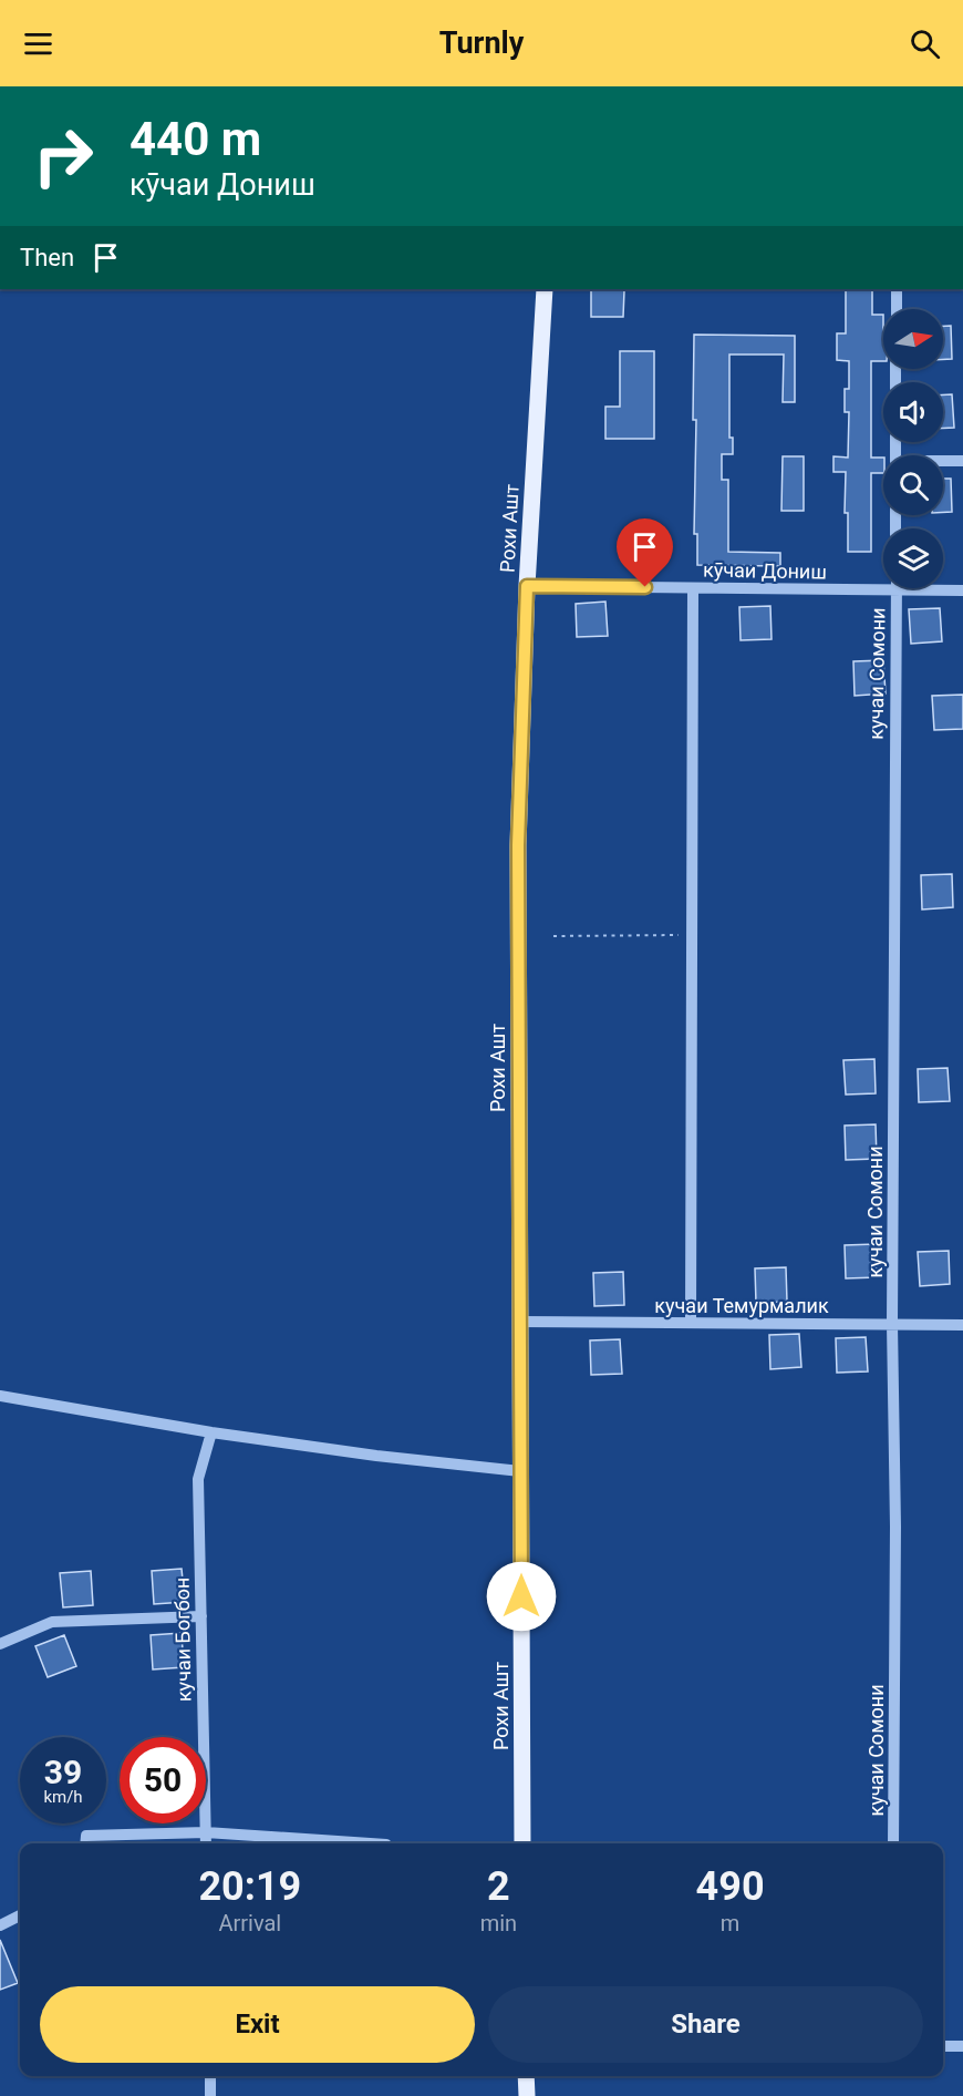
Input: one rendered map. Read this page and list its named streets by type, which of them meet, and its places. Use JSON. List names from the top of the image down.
{
  "streets": {
    "main road": ["Рохи Ашт"],
    "street": [
      "кӯчаи Дониш",
      "кучаи Сомони",
      "кучаи Темурмалик",
      "кучаи Богбон"
    ]
  },
  "crossings": [
    ["Рохи Ашт", "кӯчаи Дониш"],
    ["Рохи Ашт", "кучаи Темурмалик"],
    ["кӯчаи Дониш", "кучаи Сомони"],
    ["кучаи Сомони", "кучаи Темурмалик"]
  ],
  "north": "right",
  "page": {
    "header": "Turnly",
    "turn": ["440 m", "кӯчаи Дониш"],
    "then": "Then",
    "speed": "39 km/h",
    "limit": "50",
    "eta": [
      "20:19",
      "Arrival",
      "2",
      "min",
      "490",
      "m"
    ],
    "buttons": ["Exit", "Share"]
  }
}
